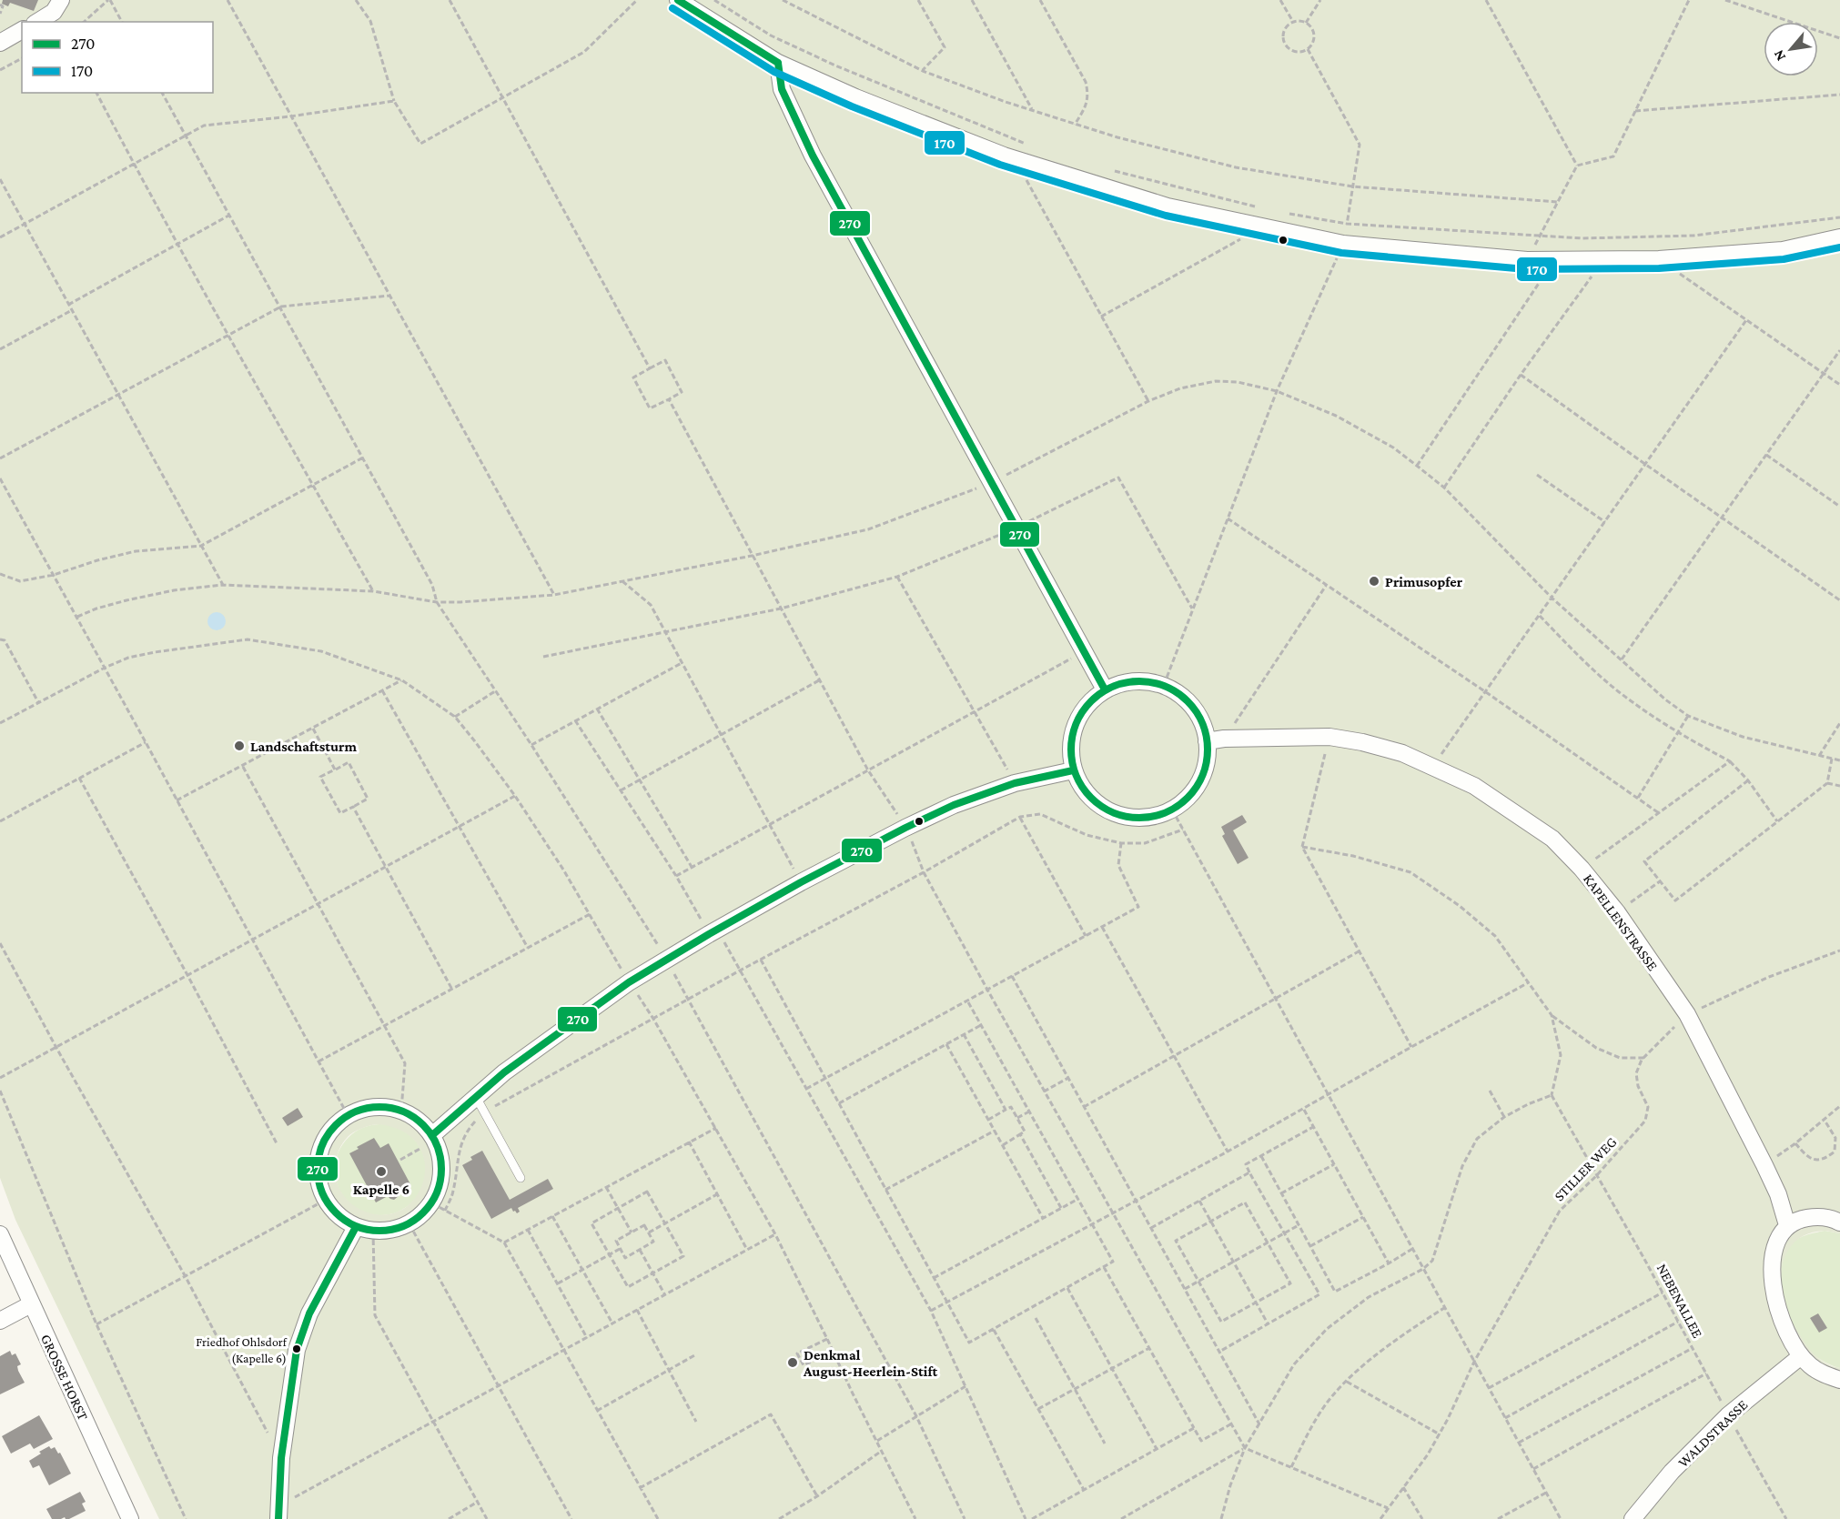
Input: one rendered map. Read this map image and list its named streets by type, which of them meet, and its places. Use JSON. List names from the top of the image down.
{
  "streets": {
    "street": ["KAPELLENSTRASSE", "GROSSE HORST", "WALDSTRASSE"],
    "path": ["STILLER WEG", "NEBENALLEE"]
  },
  "crossings": [
    ["STILLER WEG", "NEBENALLEE"],
    ["NEBENALLEE", "WALDSTRASSE"]
  ],
  "places": [
    "Primusopfer",
    "Landschaftsturm",
    "Kapelle 6",
    "Friedhof Ohlsdorf (Kapelle 6)",
    "Denkmal August-Heerlein-Stift"
  ],
  "lines": ["transit line 270", "transit line 170"],
  "legend": ["270", "170"],
  "north": "bottom left"
}
